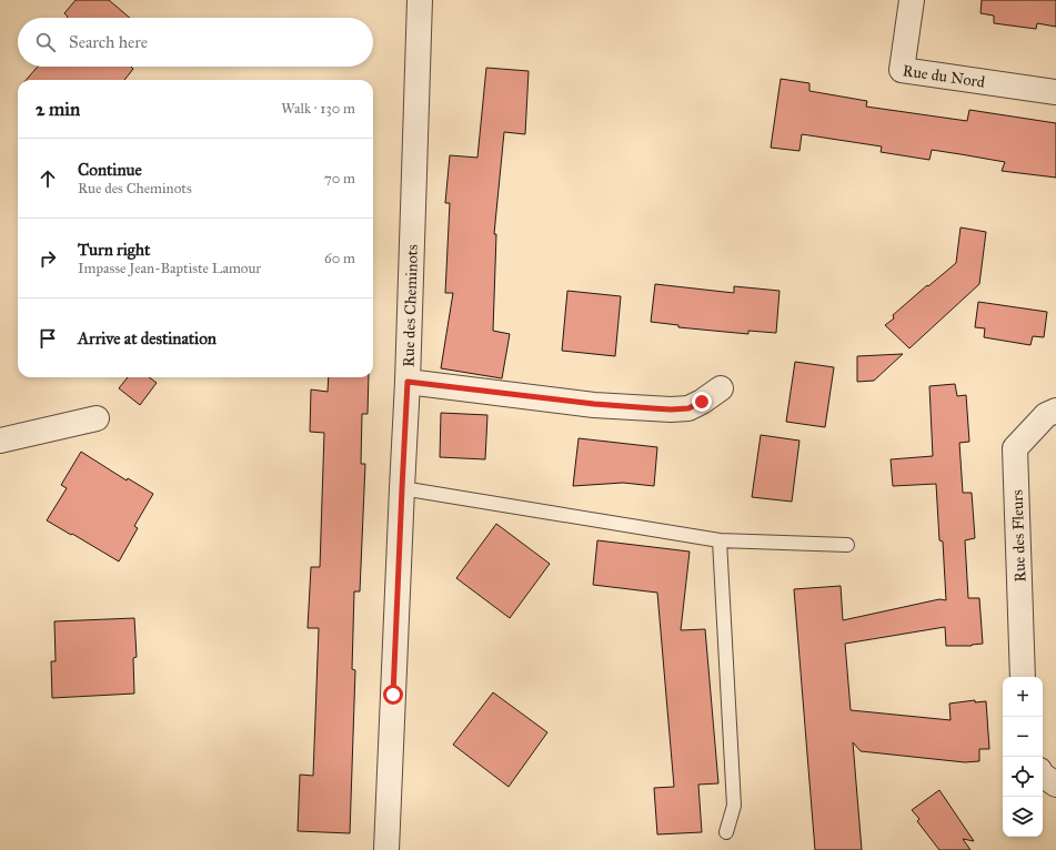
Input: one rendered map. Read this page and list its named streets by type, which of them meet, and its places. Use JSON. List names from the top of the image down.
{
  "streets": {
    "street": ["Rue du Nord", "Rue des Cheminots", "Rue des Fleurs"]
  },
  "page": {
    "search": "Search here",
    "heading": ["2 min", "Walk · 130 m"],
    "list": [
      ["Continue", "Rue des Cheminots", "70 m"],
      ["Turn right", "Impasse Jean-Baptiste Lamour", "60 m"],
      "Arrive at destination"
    ],
    "map_buttons": ["+", "−"]
  }
}
